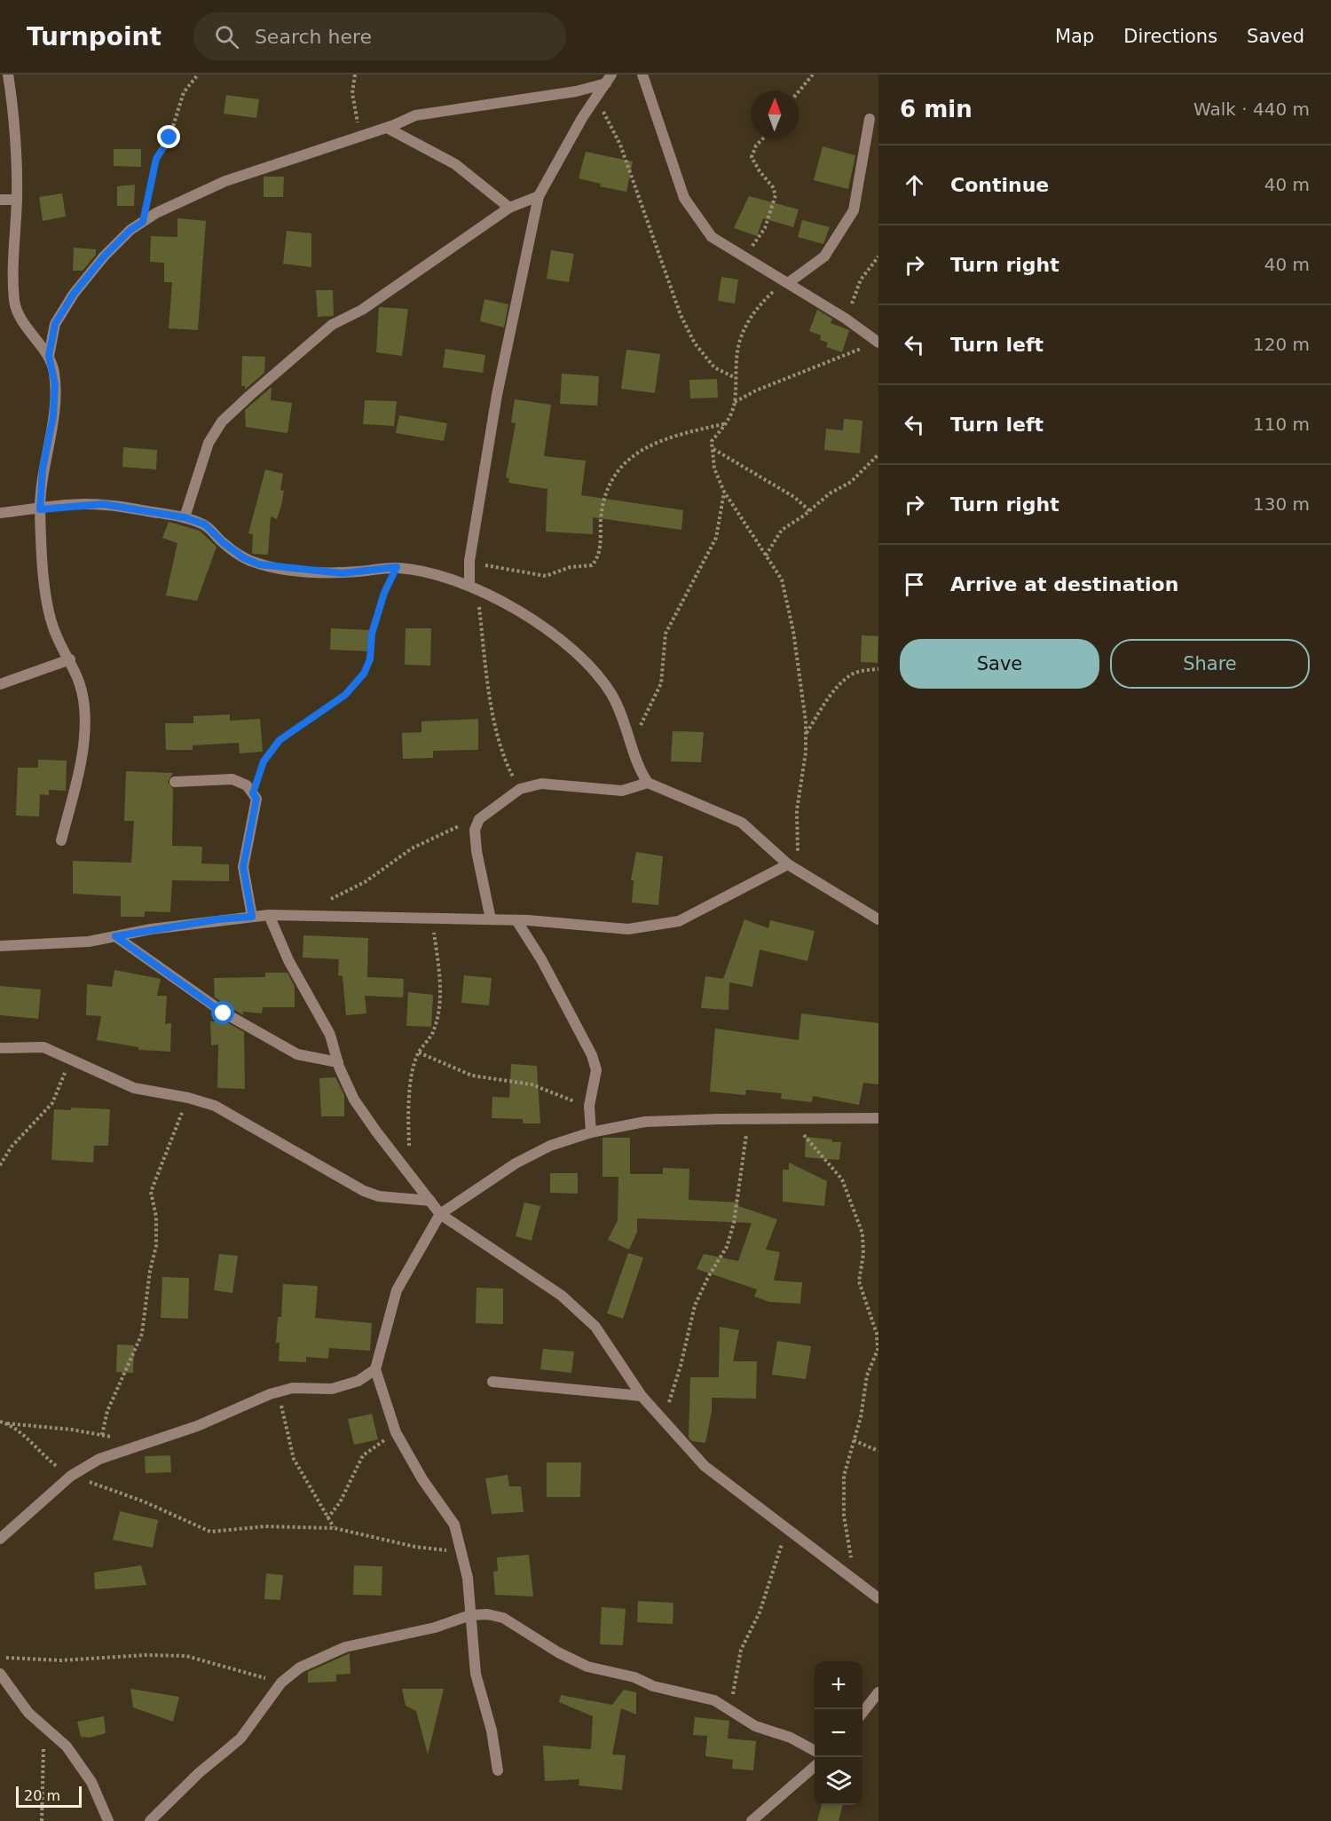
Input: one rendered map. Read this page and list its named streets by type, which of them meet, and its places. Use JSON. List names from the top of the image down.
{
  "scale_bar": "20 m",
  "north": "top",
  "page": {
    "header": "Turnpoint",
    "search": "Search here",
    "nav": ["Map", "Directions", "Saved"],
    "heading": ["6 min", "Walk · 440 m"],
    "list": [
      ["Continue", "40 m"],
      ["Turn right", "40 m"],
      ["Turn left", "120 m"],
      ["Turn left", "110 m"],
      ["Turn right", "130 m"],
      "Arrive at destination"
    ],
    "buttons": ["Save", "Share"],
    "map_buttons": ["+", "−"],
    "scale": "20 m"
  }
}
